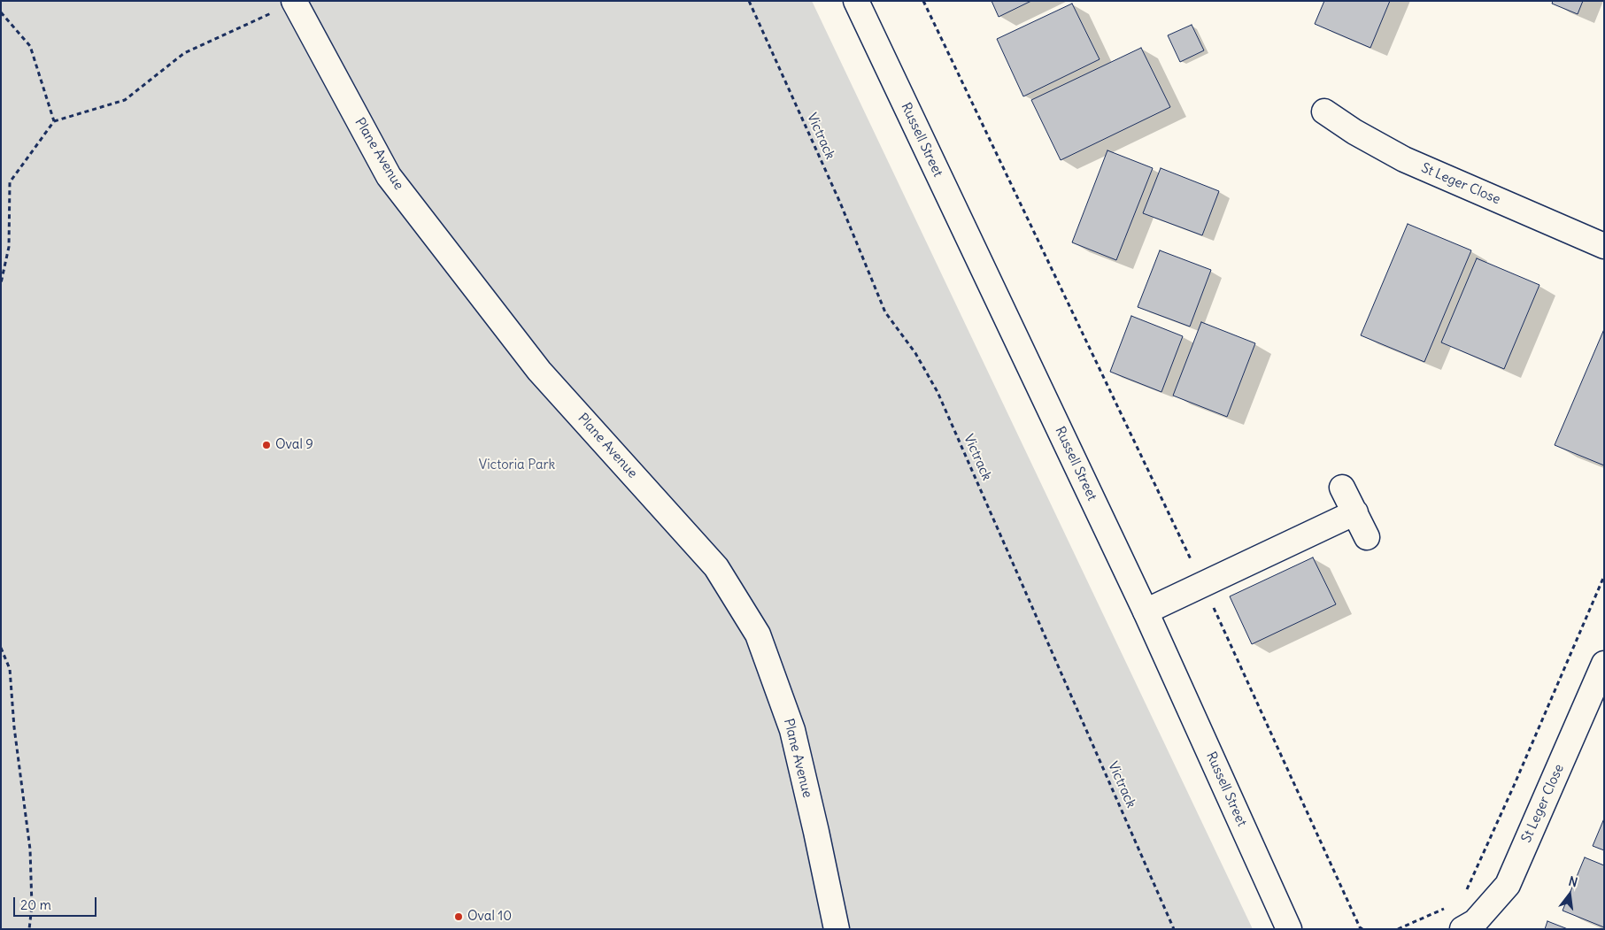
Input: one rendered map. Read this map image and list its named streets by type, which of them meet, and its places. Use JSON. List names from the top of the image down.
{
  "streets": {
    "street": ["Russell Street", "Plane Avenue", "St Leger Close"],
    "path": ["Victrack"]
  },
  "parks": ["Victoria Park"],
  "places": ["Oval 9", "Oval 10"],
  "scale_bar": "20 m",
  "north": "top"
}
